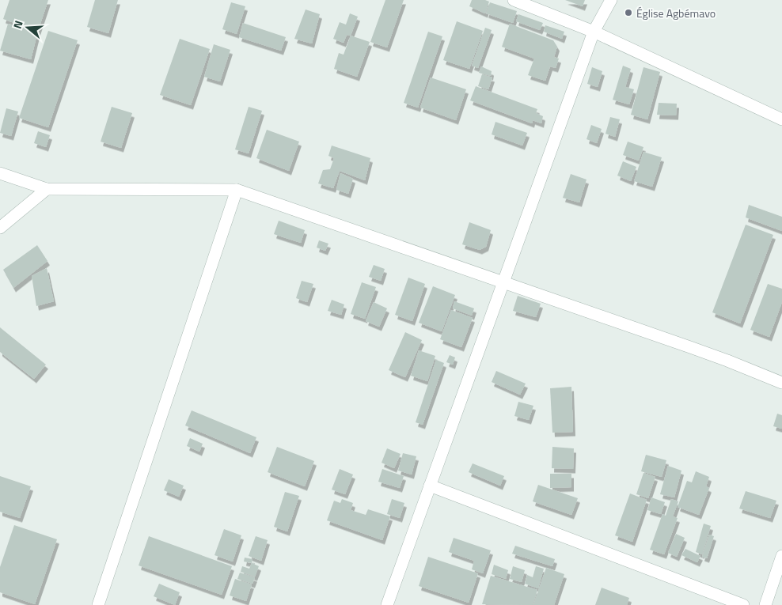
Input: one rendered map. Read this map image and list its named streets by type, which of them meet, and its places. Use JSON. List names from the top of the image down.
{
  "places": ["Église Agbémavo"],
  "north": "left"
}
